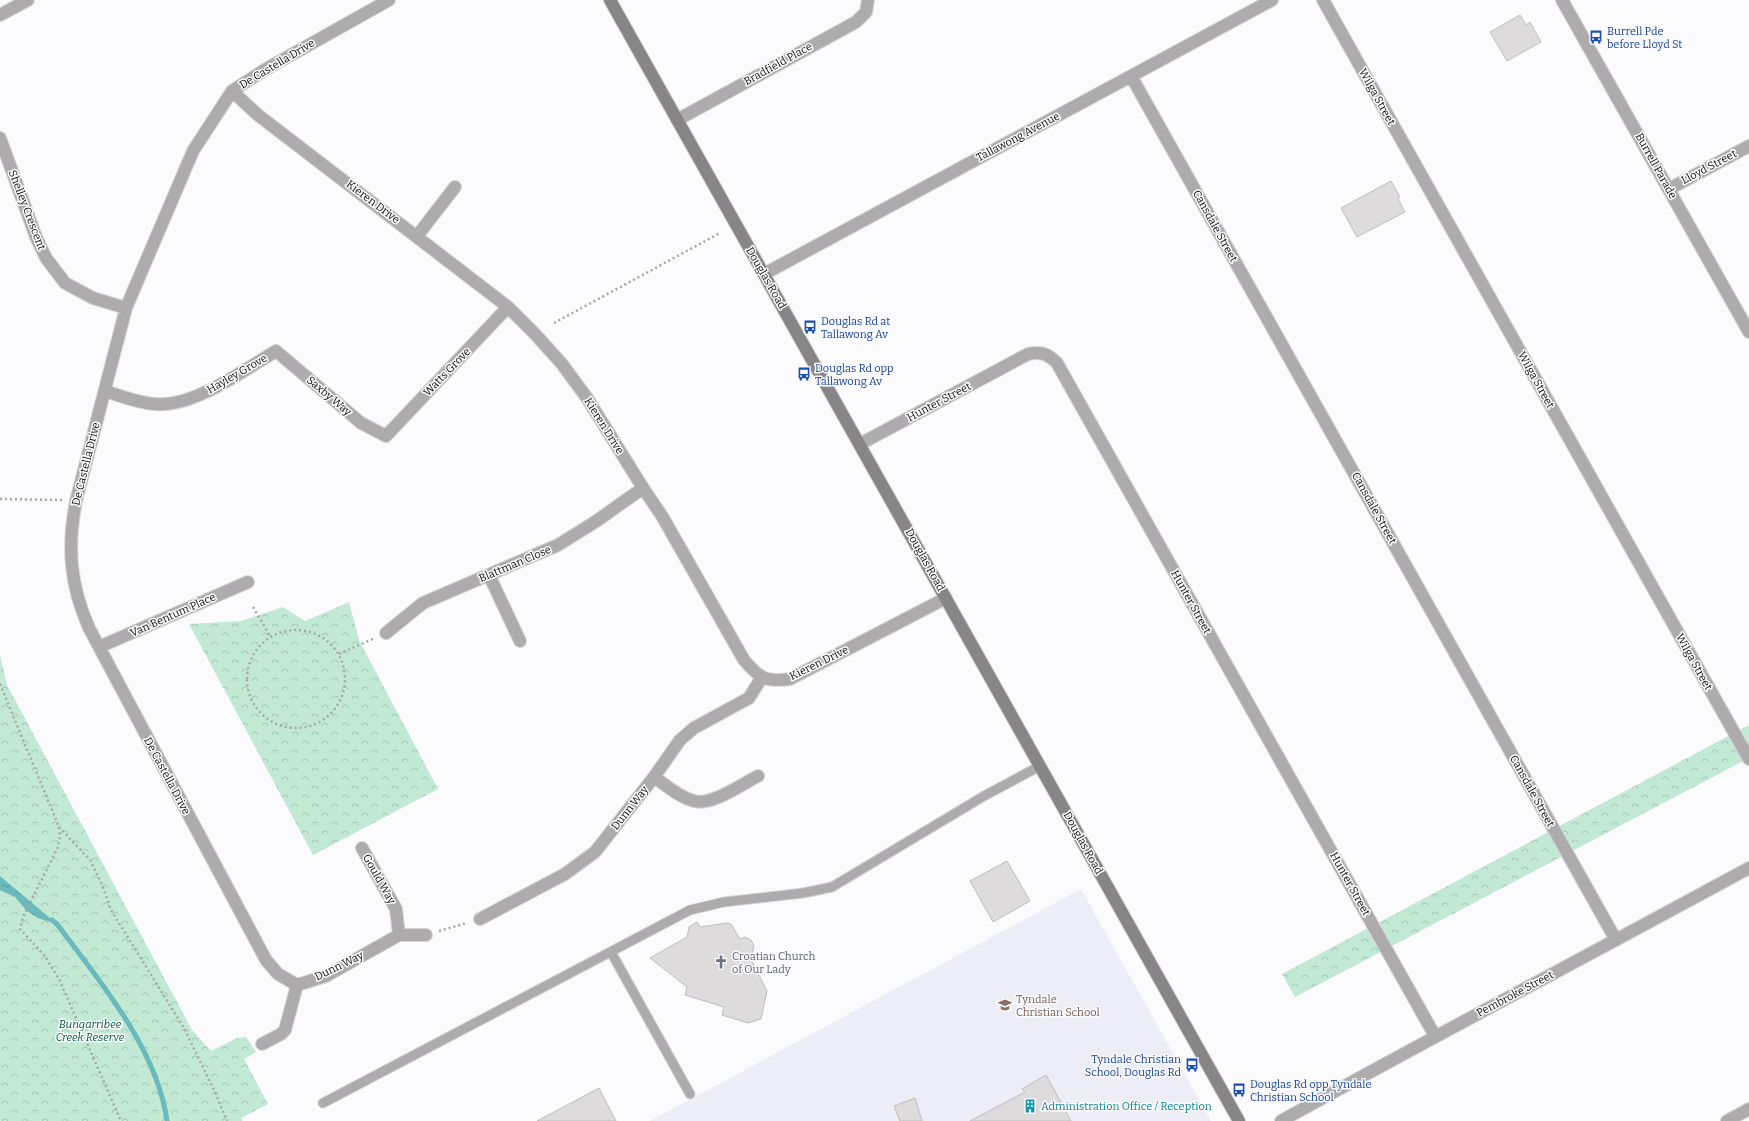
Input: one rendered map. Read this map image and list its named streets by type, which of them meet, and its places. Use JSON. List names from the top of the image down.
{
  "streets": {
    "street": [
      "De Castella Drive",
      "Bradfield Place",
      "Wilga Street",
      "Tallawong Avenue",
      "Burrell Parade",
      "Lloyd Street",
      "Kieren Drive",
      "Shelley Crescent",
      "Cansdale Street",
      "Douglas Road",
      "Watts Grove",
      "Hayley Grove",
      "Saxby Way",
      "Hunter Street",
      "Blattman Close",
      "Van Bentum Place",
      "Dunn Way",
      "Gould Way",
      "Pembroke Street"
    ]
  },
  "crossings": [
    ["De Castella Drive", "Kieren Drive"],
    ["De Castella Drive", "Shelley Crescent"],
    ["De Castella Drive", "Hayley Grove"],
    ["De Castella Drive", "Van Bentum Place"],
    ["De Castella Drive", "Dunn Way"],
    ["Bradfield Place", "Douglas Road"],
    ["Tallawong Avenue", "Cansdale Street"],
    ["Tallawong Avenue", "Douglas Road"],
    ["Burrell Parade", "Lloyd Street"],
    ["Kieren Drive", "Douglas Road"],
    ["Kieren Drive", "Watts Grove"],
    ["Kieren Drive", "Blattman Close"],
    ["Kieren Drive", "Dunn Way"],
    ["Cansdale Street", "Pembroke Street"],
    ["Douglas Road", "Hunter Street"],
    ["Watts Grove", "Saxby Way"],
    ["Hayley Grove", "Saxby Way"],
    ["Hunter Street", "Pembroke Street"],
    ["Dunn Way", "Gould Way"]
  ],
  "parks": ["Bungarribee Creek Reserve"],
  "places": {
    "bus stop": [
      "Burrell Pde before Lloyd St",
      "Douglas Rd at Tallawong Av",
      "Douglas Rd opp Tallawong Av",
      "Tyndale Christian School, Douglas Rd",
      "Douglas Rd opp Tyndale Christian School"
    ],
    "church": ["Croatian Church of Our Lady"],
    "school or university": ["Tyndale Christian School"],
    "building": ["Administration Office / Reception"]
  }
}
